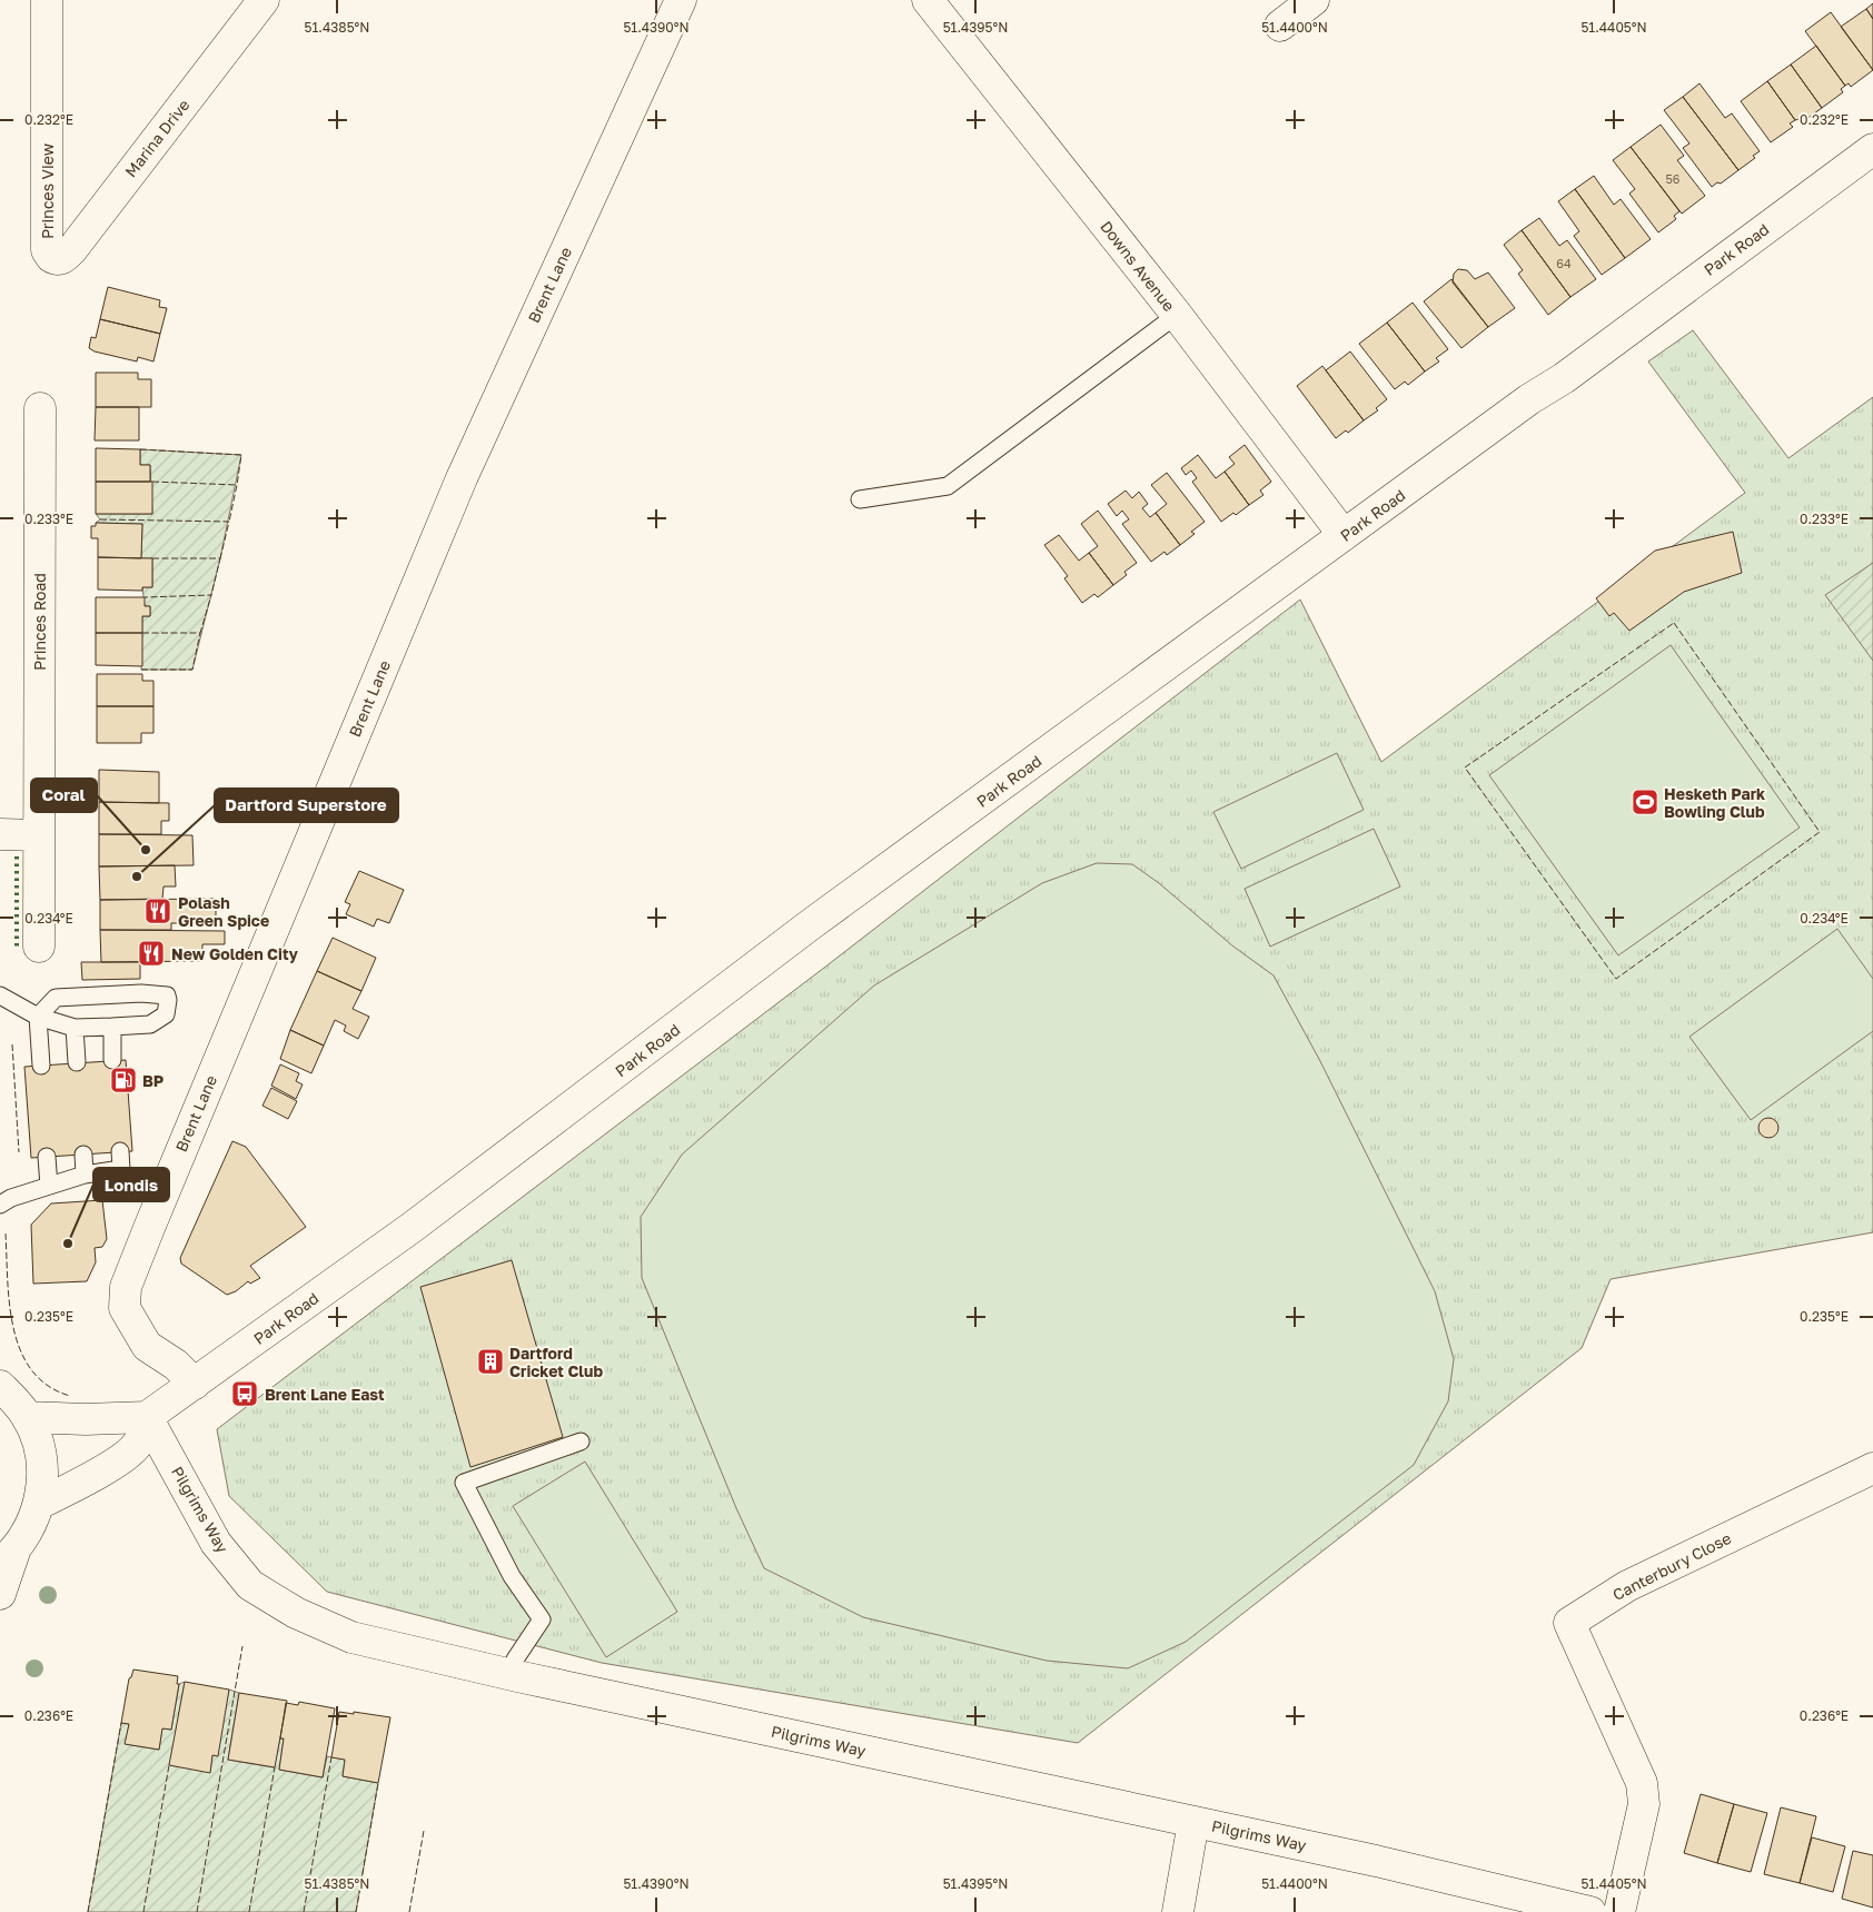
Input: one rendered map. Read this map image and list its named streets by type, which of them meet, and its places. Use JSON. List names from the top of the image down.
{
  "streets": {
    "street": [
      "Marina Drive",
      "Princes View",
      "Park Road",
      "Downs Avenue",
      "Brent Lane",
      "Princes Road",
      "Pilgrims Way",
      "Canterbury Close"
    ]
  },
  "crossings": [
    ["Marina Drive", "Princes View"],
    ["Park Road", "Downs Avenue"],
    ["Park Road", "Brent Lane"],
    ["Park Road", "Pilgrims Way"]
  ],
  "places": {
    "sports": ["Hesketh Park Bowling Club"],
    "other": ["Coral", "Dartford Superstore", "Londis"],
    "restaurant": ["Polash Green Spice", "New Golden City"],
    "fuel station": ["BP"],
    "building": ["Dartford Cricket Club"],
    "bus stop": ["Brent Lane East"]
  },
  "house_numbers": ["56", "64"],
  "coordinates": [
    "51.4385°N",
    "51.4390°N",
    "51.4395°N",
    "51.4400°N",
    "51.4405°N",
    "0.232°E",
    "0.233°E",
    "0.234°E",
    "0.235°E",
    "0.236°E"
  ]
}
